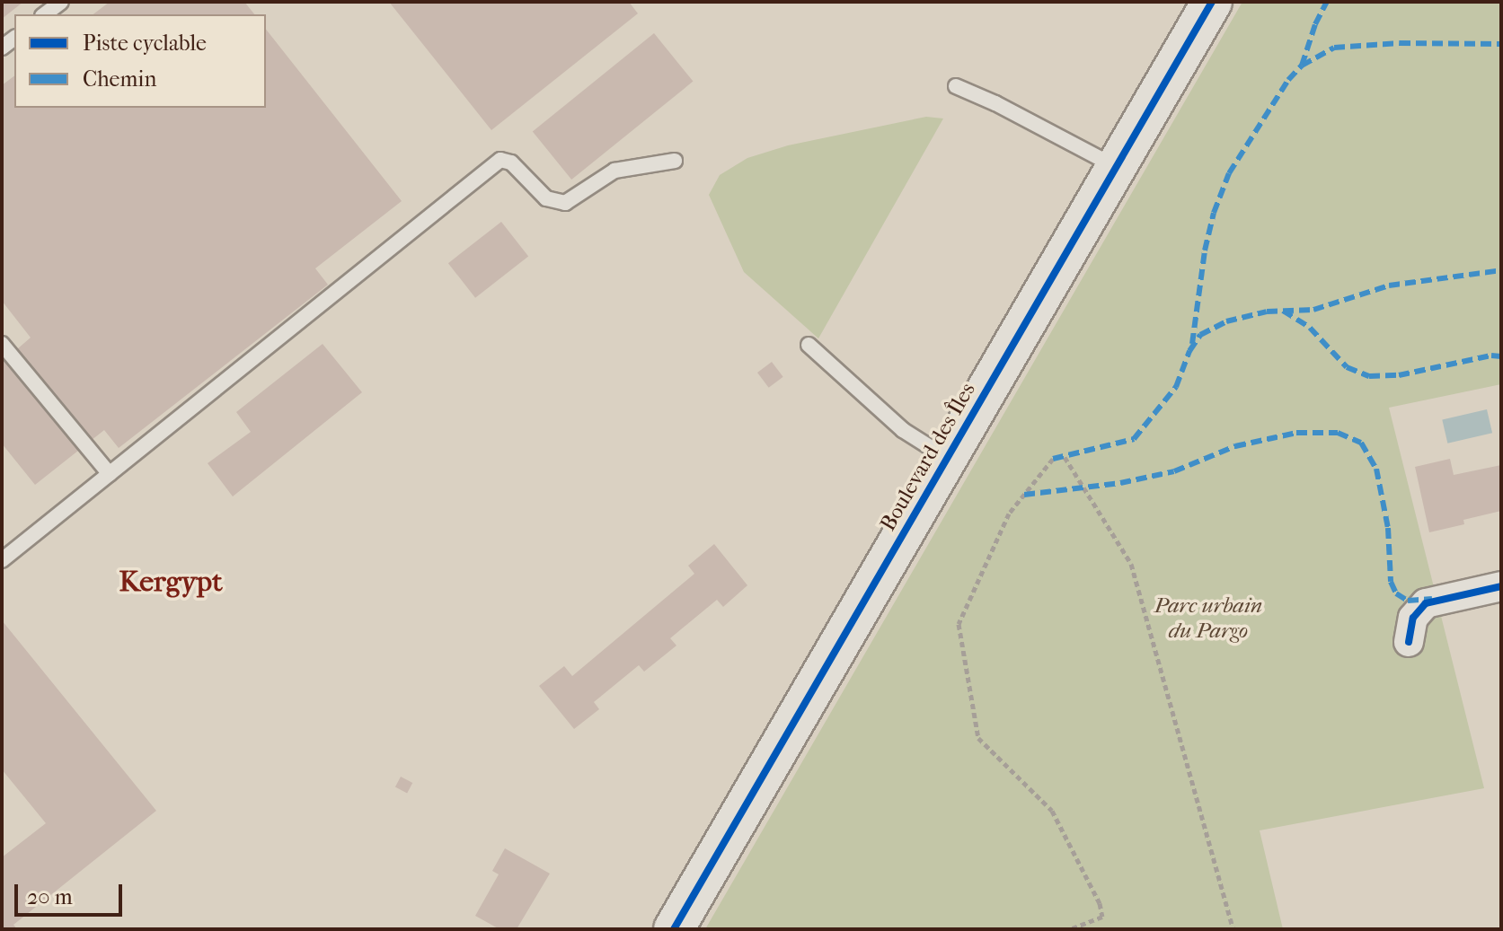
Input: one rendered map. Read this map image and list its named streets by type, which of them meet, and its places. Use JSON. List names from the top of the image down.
{
  "streets": {
    "street": ["Boulevard des Îles"]
  },
  "districts": ["Kergypt"],
  "parks": ["Parc urbain du Pargo"],
  "legend": ["Piste cyclable", "Chemin"],
  "scale_bar": "20 m"
}
